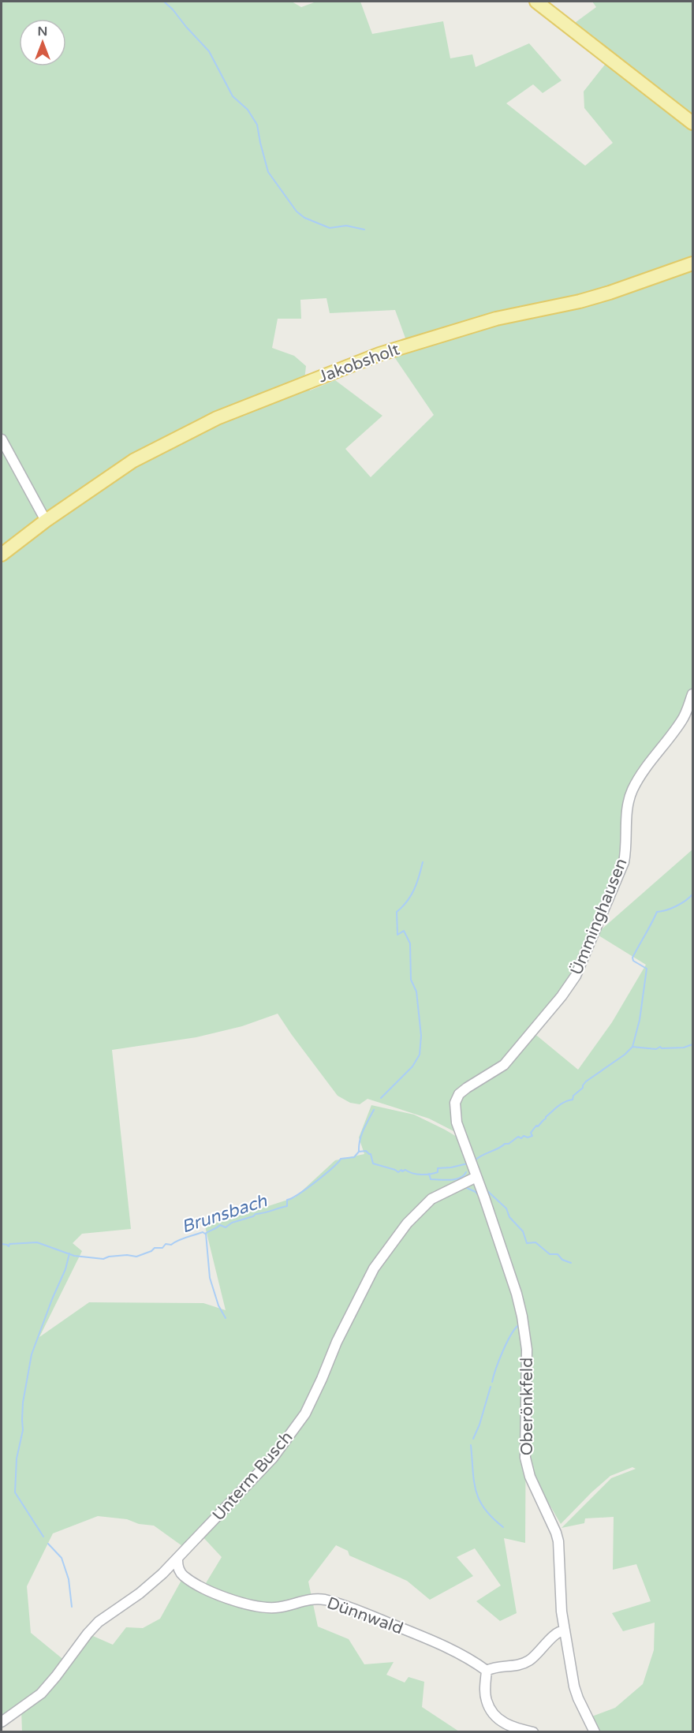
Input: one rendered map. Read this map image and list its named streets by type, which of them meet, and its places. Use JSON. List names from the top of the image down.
{
  "streets": {
    "main road": ["Jakobsholt"],
    "street": [
      "Ümminghausen",
      "Oberönkfeld",
      "Unterm Busch",
      "Dünnwald"
    ]
  },
  "crossings": [
    ["Ümminghausen", "Oberönkfeld"],
    ["Oberönkfeld", "Unterm Busch"],
    ["Unterm Busch", "Dünnwald"]
  ],
  "water": ["Brunsbach"],
  "north": "top"
}
